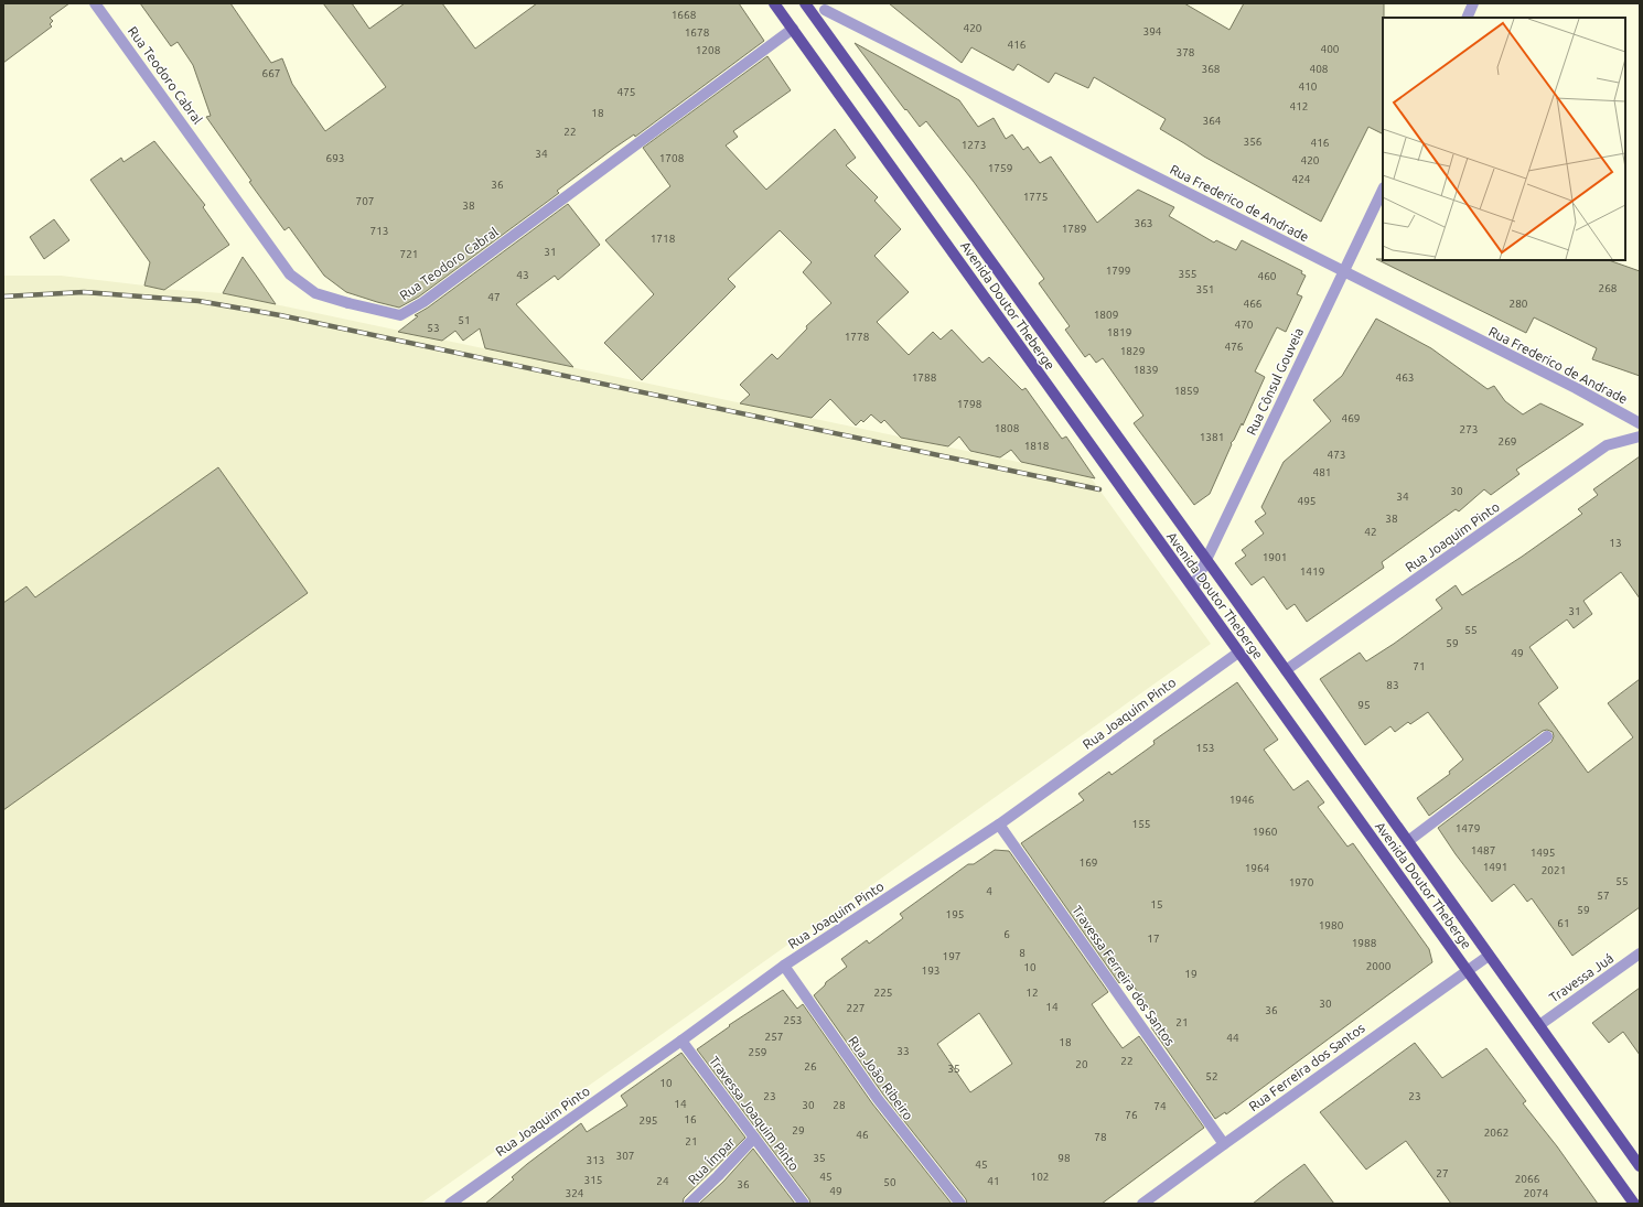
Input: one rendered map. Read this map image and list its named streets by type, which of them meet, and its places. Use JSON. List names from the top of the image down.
{
  "streets": {
    "main road": ["Avenida Doutor Theberge"],
    "street": [
      "Rua Teodoro Cabral",
      "Rua Frederico de Andrade",
      "Rua Cônsul Gouveia",
      "Rua Joaquim Pinto",
      "Travessa Ferreira dos Santos",
      "Travessa Juá",
      "Rua Ferreira dos Santos",
      "Rua João Ribeiro",
      "Travessa Joaquim Pinto",
      "Rua Ímpar"
    ]
  },
  "crossings": [
    ["Rua Teodoro Cabral", "Avenida Doutor Theberge"],
    ["Rua Frederico de Andrade", "Rua Cônsul Gouveia"],
    ["Avenida Doutor Theberge", "Rua Cônsul Gouveia"],
    ["Avenida Doutor Theberge", "Rua Joaquim Pinto"],
    ["Avenida Doutor Theberge", "Travessa Juá"],
    ["Avenida Doutor Theberge", "Rua Ferreira dos Santos"],
    ["Rua Joaquim Pinto", "Travessa Ferreira dos Santos"],
    ["Rua Joaquim Pinto", "Rua João Ribeiro"],
    ["Rua Joaquim Pinto", "Travessa Joaquim Pinto"],
    ["Travessa Ferreira dos Santos", "Rua Ferreira dos Santos"],
    ["Travessa Joaquim Pinto", "Rua Ímpar"]
  ],
  "house_numbers": [
    "1668",
    "420",
    "394",
    "1678",
    "416",
    "400",
    "1208",
    "378",
    "368",
    "408",
    "667",
    "410",
    "475",
    "412",
    "18",
    "364",
    "22",
    "356",
    "416",
    "1273",
    "34",
    "693",
    "1708",
    "420",
    "1759",
    "424",
    "36",
    "1775",
    "707",
    "38",
    "363",
    "1789",
    "713",
    "1718",
    "31",
    "721",
    "1799",
    "355",
    "43",
    "460",
    "268",
    "351",
    "47",
    "466",
    "280",
    "1809",
    "51",
    "470",
    "53",
    "1819",
    "1778",
    "476",
    "1829",
    "1839",
    "1788",
    "463",
    "1859",
    "1798",
    "469",
    "1808",
    "273",
    "1381",
    "269",
    "1818",
    "473",
    "481",
    "30",
    "34",
    "495",
    "38",
    "42",
    "13",
    "1901",
    "1419",
    "31",
    "55",
    "59",
    "49",
    "71",
    "83",
    "95",
    "153",
    "1946",
    "155",
    "1479",
    "1960",
    "1487",
    "1495",
    "169",
    "1491",
    "1964",
    "2021",
    "55",
    "1970",
    "4",
    "57",
    "15",
    "59",
    "195",
    "61",
    "1980",
    "6",
    "17",
    "1988",
    "8",
    "197",
    "2000",
    "10",
    "193",
    "19",
    "225",
    "12",
    "30",
    "14",
    "227",
    "36",
    "253",
    "21",
    "257",
    "44",
    "18",
    "33",
    "259",
    "22",
    "20",
    "26",
    "35",
    "52",
    "10",
    "23",
    "23",
    "14",
    "30",
    "28",
    "74",
    "76",
    "16",
    "295",
    "29",
    "2062",
    "46",
    "78",
    "21",
    "307",
    "35",
    "98",
    "313",
    "45",
    "27",
    "45",
    "102",
    "2066",
    "315",
    "24",
    "41",
    "50",
    "36",
    "49",
    "324",
    "2074"
  ]
}
